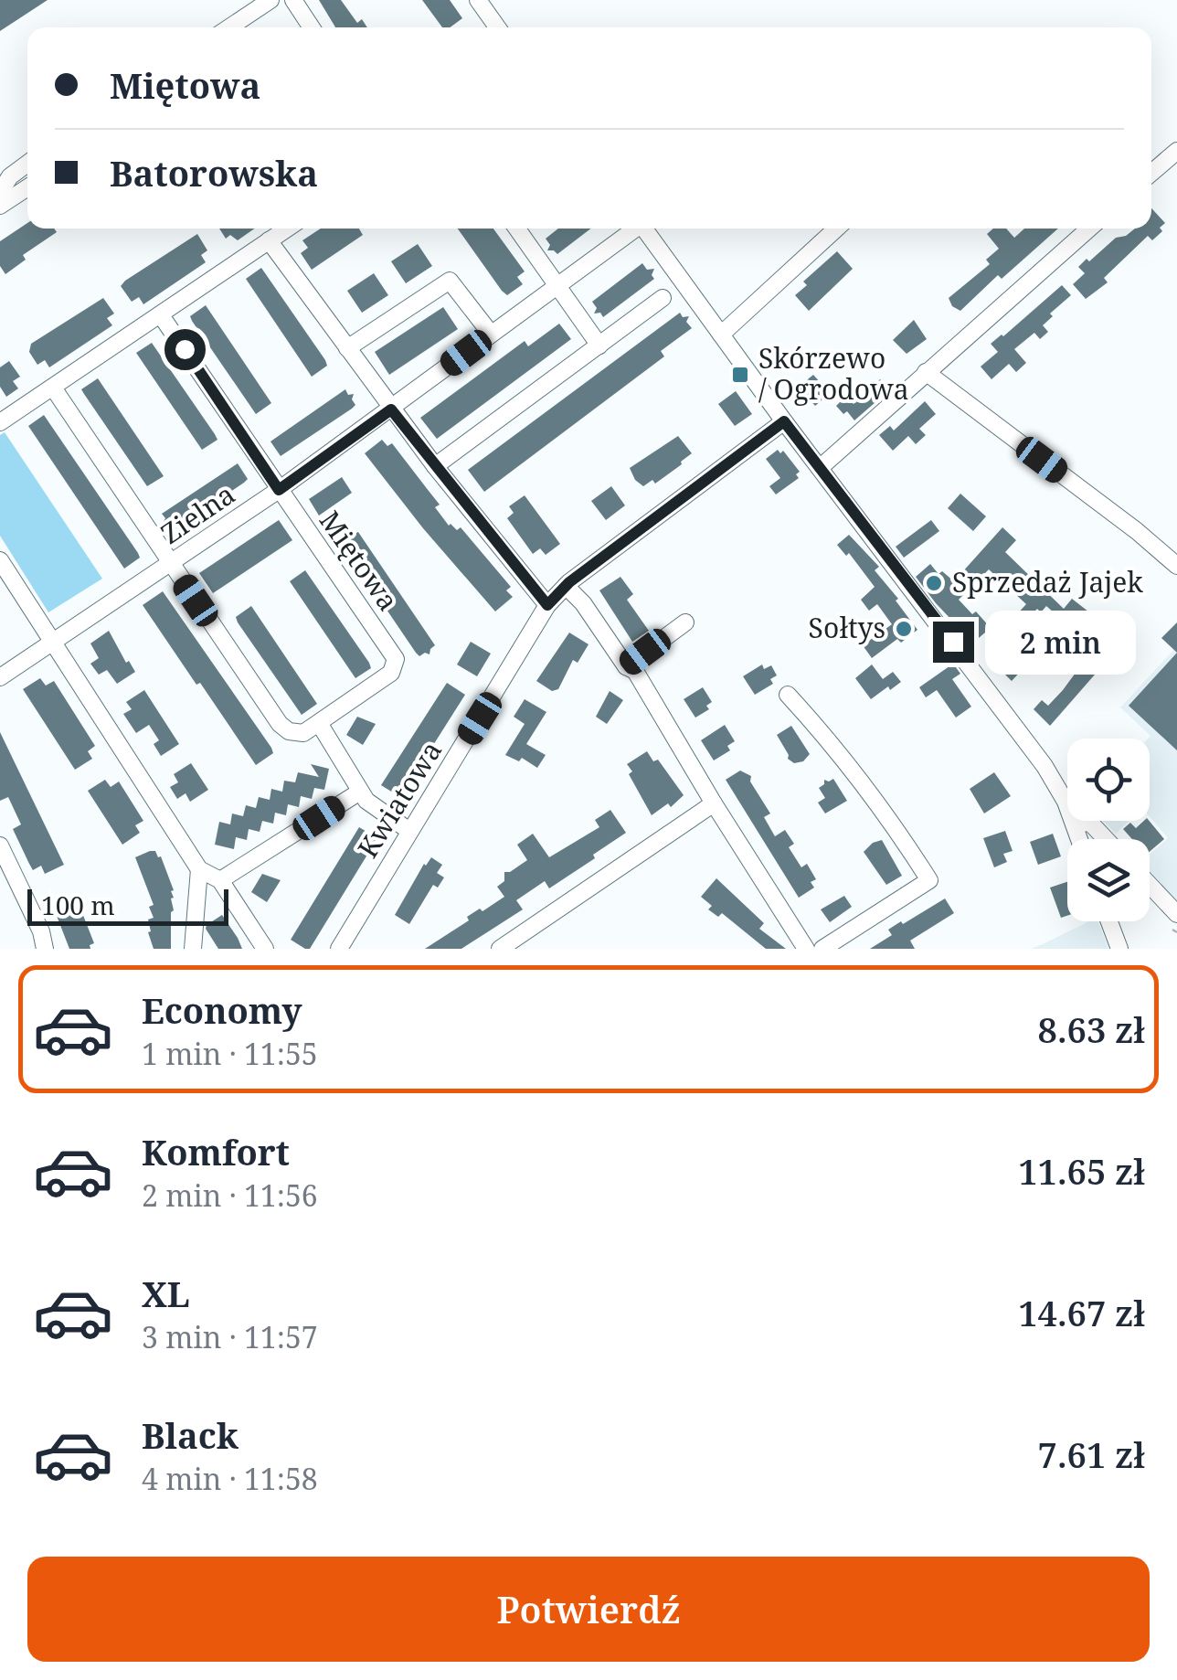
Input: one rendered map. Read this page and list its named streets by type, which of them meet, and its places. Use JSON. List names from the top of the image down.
{
  "streets": {
    "street": ["Zielna", "Miętowa", "Kwiatowa"]
  },
  "crossings": [
    ["Zielna", "Miętowa"]
  ],
  "places": {
    "transit": ["Skórzewo / Ogrodowa"],
    "other": ["Sprzedaż Jajek", "Sołtys"]
  },
  "scale_bar": "100 m",
  "page": {
    "banner": ["Miętowa", "Batorowska"],
    "bubble": "2 min",
    "scale": "100 m",
    "list": [
      {
        "name": "Economy",
        "note": "1 min · 11:55",
        "value": "8.63 zł"
      },
      {
        "name": "Komfort",
        "note": "2 min · 11:56",
        "value": "11.65 zł"
      },
      {
        "name": "XL",
        "note": "3 min · 11:57",
        "value": "14.67 zł"
      },
      {
        "name": "Black",
        "note": "4 min · 11:58",
        "value": "7.61 zł"
      }
    ],
    "buttons": "Potwierdź"
  }
}
